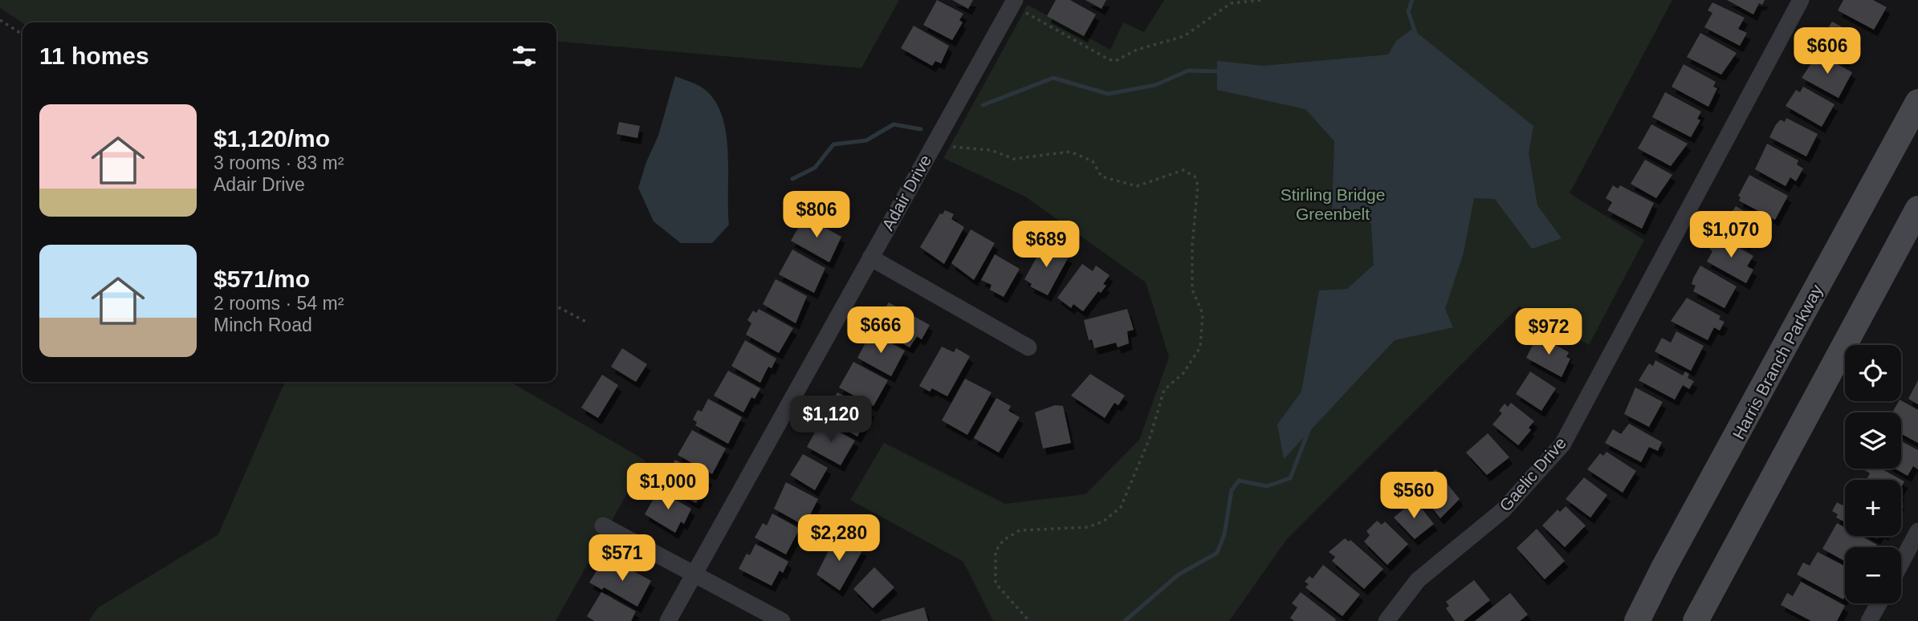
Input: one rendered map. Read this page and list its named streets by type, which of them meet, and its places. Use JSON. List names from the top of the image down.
{
  "streets": {
    "main road": ["Harris Branch Parkway"],
    "street": ["Adair Drive", "Gaelic Drive"]
  },
  "parks": ["Stirling Bridge Greenbelt"],
  "page": {
    "heading": "11 homes",
    "price": [
      "$606",
      "$806",
      "$1,070",
      "$689",
      "$666",
      "$972",
      "$1,120",
      "$1,000",
      "$560",
      "$2,280",
      "$571"
    ],
    "list": [
      {
        "name": "$1,120/mo",
        "note": "3 rooms · 83 m² · Adair Drive"
      },
      {
        "name": "$571/mo",
        "note": "2 rooms · 54 m² · Minch Road"
      }
    ],
    "map_buttons": ["+", "−"]
  }
}
